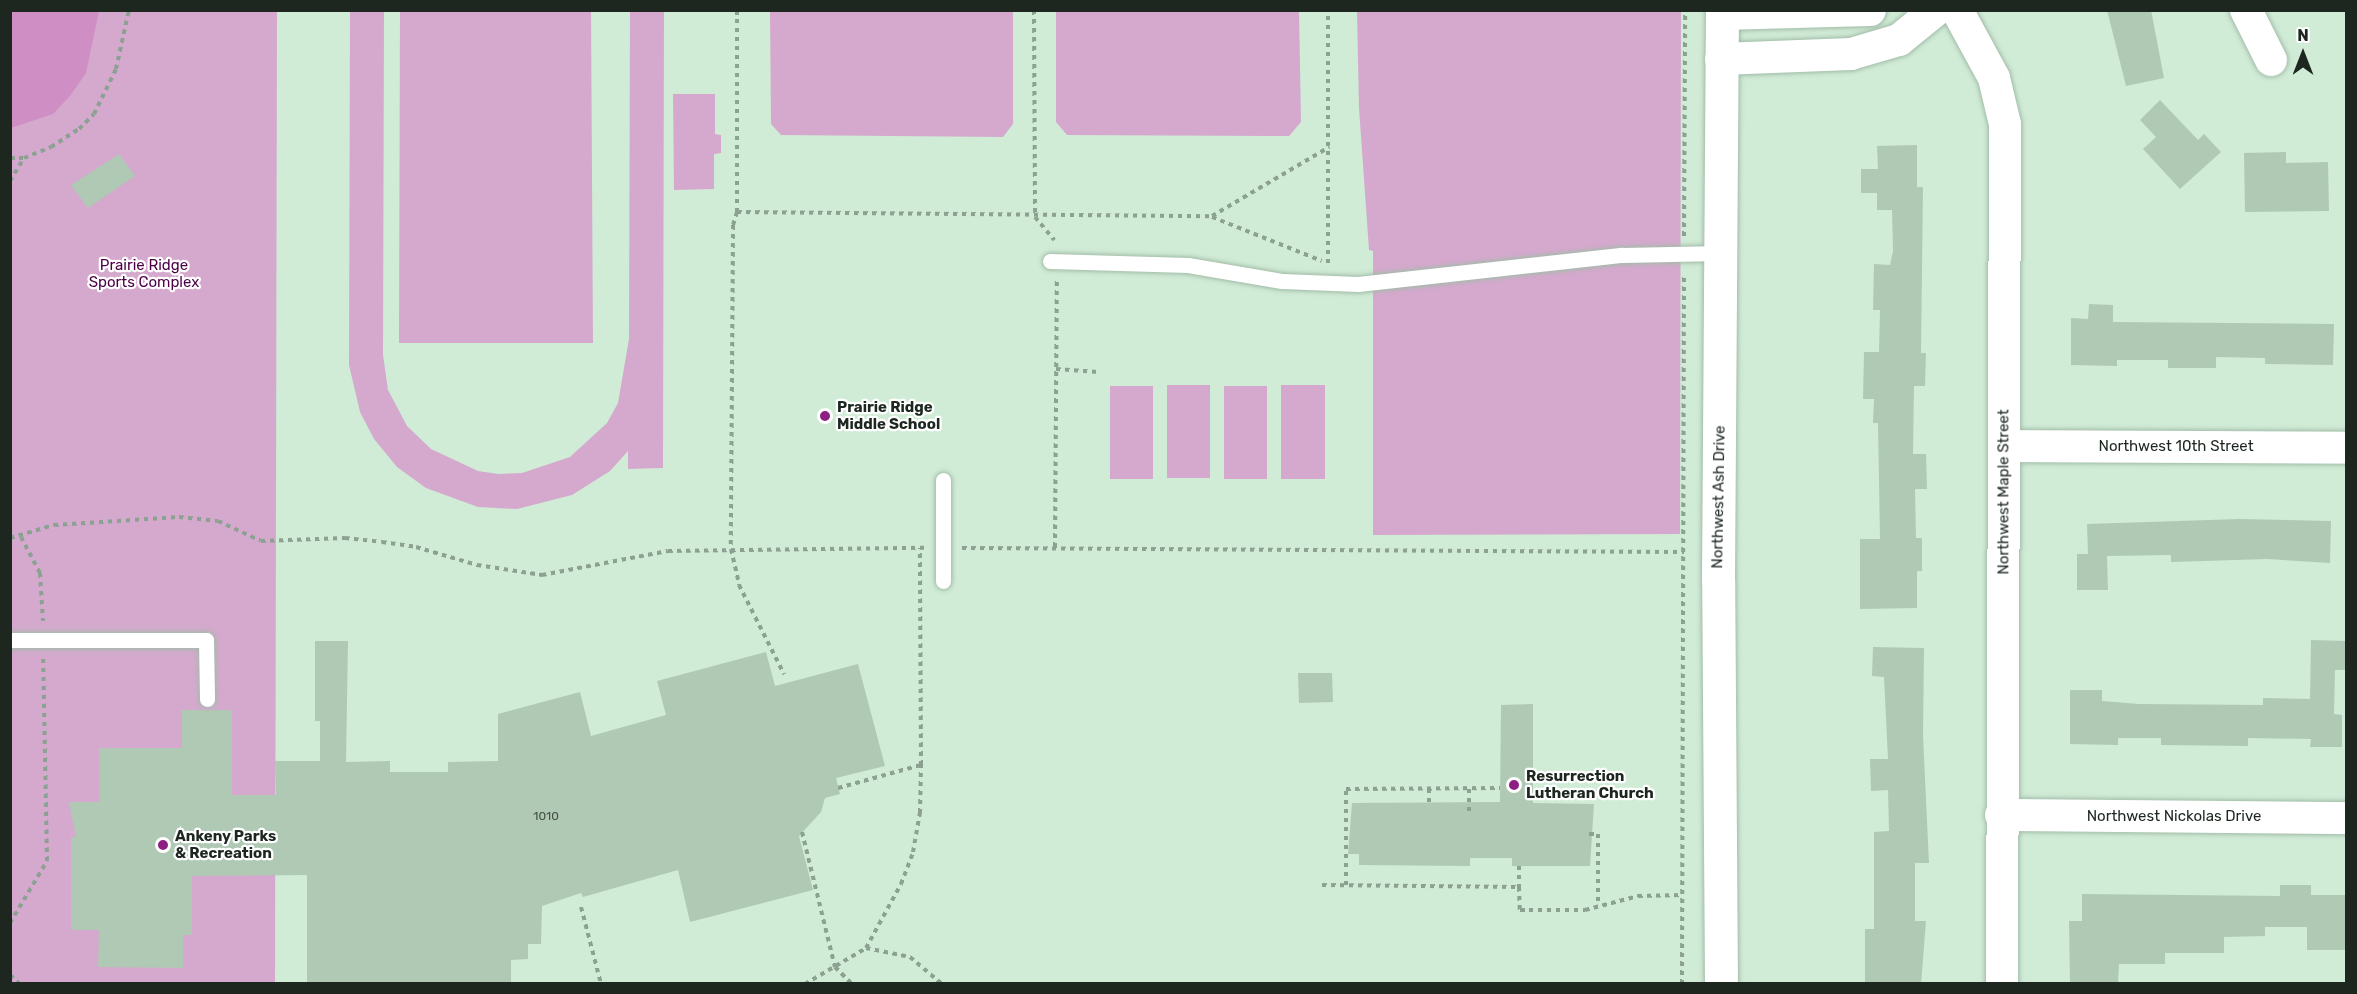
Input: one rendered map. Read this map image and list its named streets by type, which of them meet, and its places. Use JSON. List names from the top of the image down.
{
  "streets": {
    "street": [
      "Northwest 10th Street",
      "Northwest Maple Street",
      "Northwest Ash Drive",
      "Northwest Nickolas Drive"
    ]
  },
  "crossings": [
    ["Northwest 10th Street", "Northwest Maple Street"],
    ["Northwest Maple Street", "Northwest Nickolas Drive"]
  ],
  "parks": ["Prairie Ridge Sports Complex"],
  "places": ["Prairie Ridge Middle School", "Resurrection Lutheran Church", "Ankeny Parks & Recreation"],
  "house_numbers": ["1010"],
  "north": "top"
}
